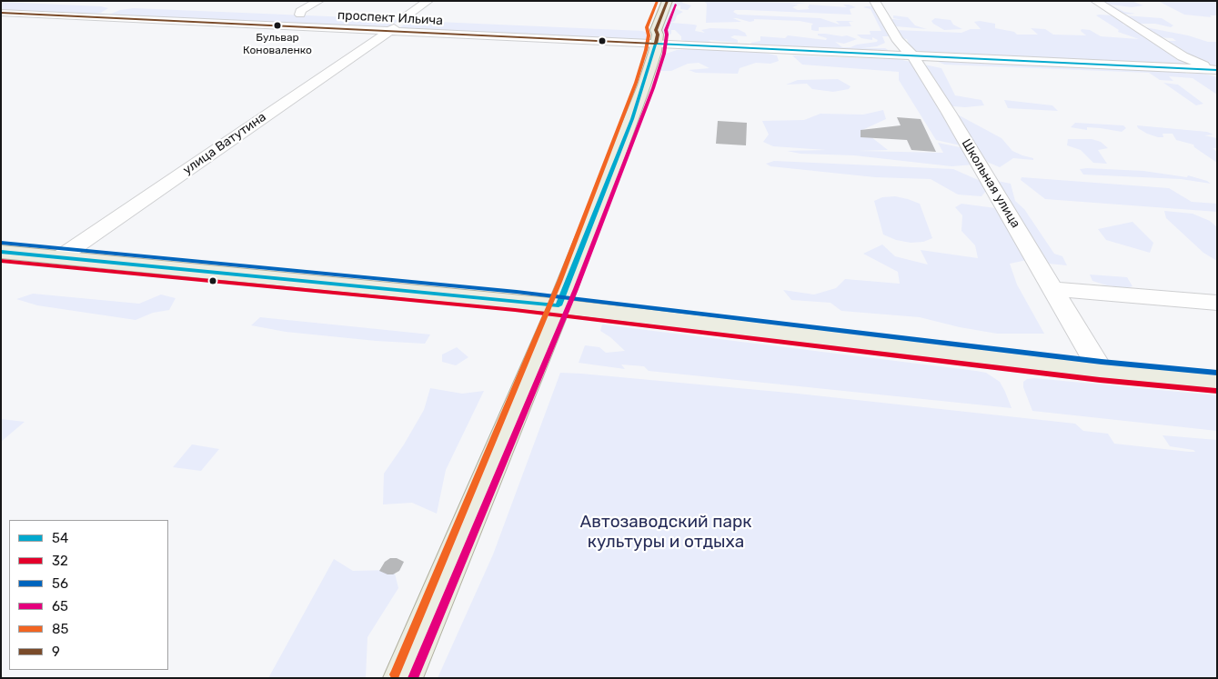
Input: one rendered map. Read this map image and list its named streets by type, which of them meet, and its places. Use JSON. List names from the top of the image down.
{
  "streets": {
    "street": ["проспект Ильича", "улица Ватутина", "Школьная улица"]
  },
  "crossings": [
    ["проспект Ильича", "улица Ватутина"]
  ],
  "parks": ["Автозаводский парк культуры и отдыха"],
  "places": ["Бульвар Коноваленко"],
  "lines": [
    "transit line 85",
    "transit line 9",
    "transit line 65",
    "transit line 54",
    "transit line 56",
    "transit line 32"
  ],
  "legend": [
    "54",
    "32",
    "56",
    "65",
    "85",
    "9"
  ]
}
